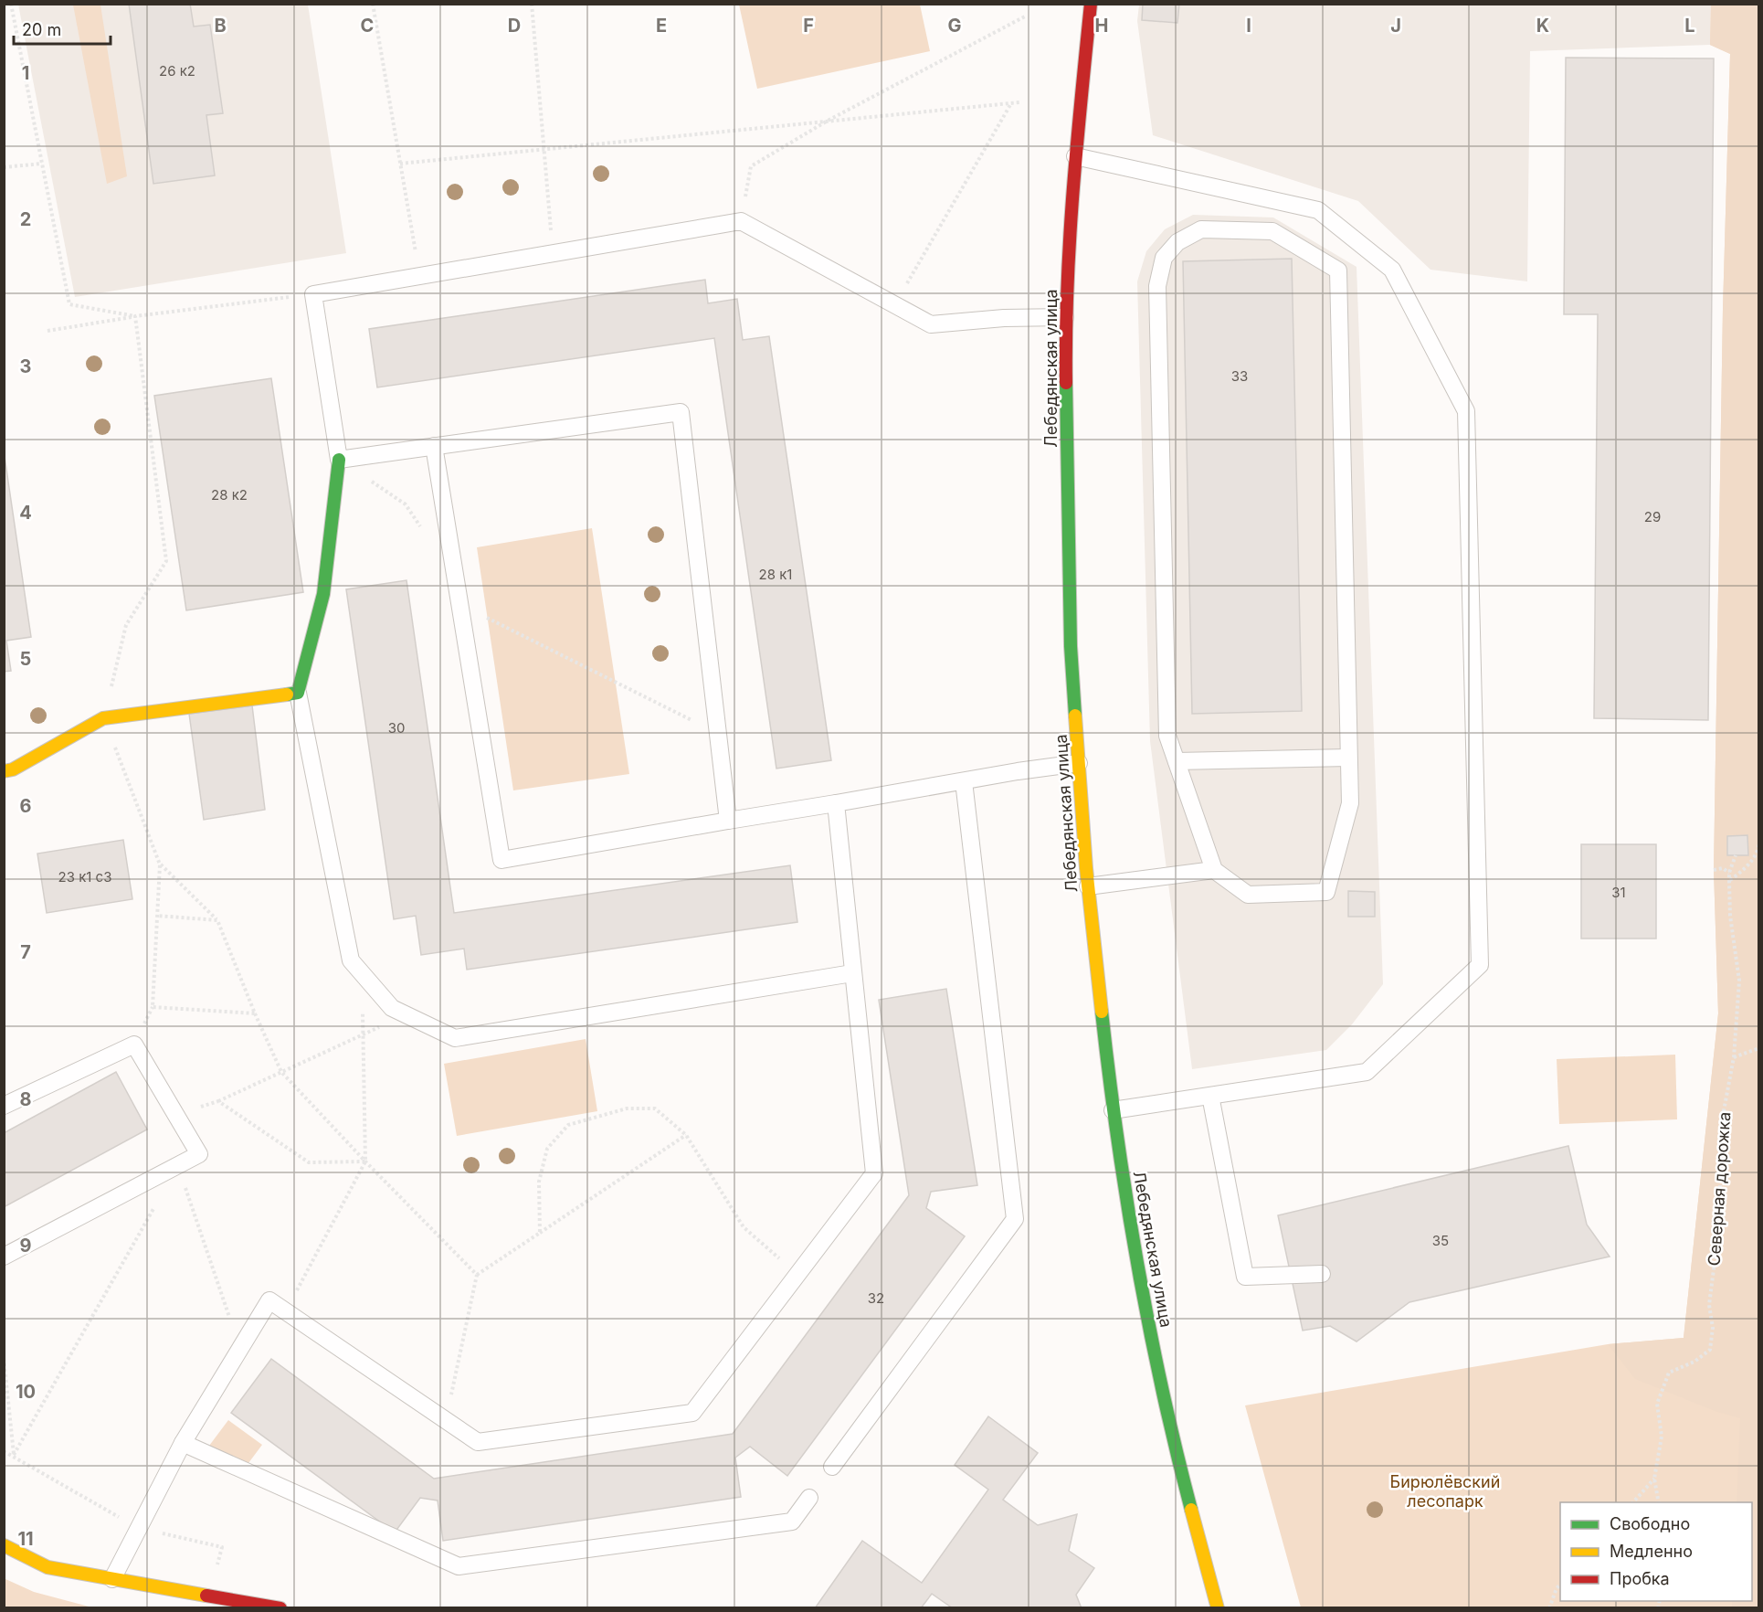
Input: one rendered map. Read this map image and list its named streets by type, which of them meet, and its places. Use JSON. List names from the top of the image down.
{
  "streets": {
    "street": ["Лебедянская улица"],
    "path": ["Северная дорожка"]
  },
  "parks": ["Бирюлёвский лесопарк"],
  "house_numbers": [
    "26 к2",
    "33",
    "28 к2",
    "29",
    "28 к1",
    "30",
    "23 к1 с3",
    "31",
    "35",
    "32"
  ],
  "legend": ["Свободно", "Медленно", "Пробка"],
  "scale_bar": "20 m",
  "grid": {
    "columns": [
      "B",
      "C",
      "D",
      "E",
      "F",
      "G",
      "H",
      "I",
      "J",
      "K",
      "L"
    ],
    "rows": [
      "1",
      "2",
      "3",
      "4",
      "5",
      "6",
      "7",
      "8",
      "9",
      "10",
      "11"
    ]
  }
}
